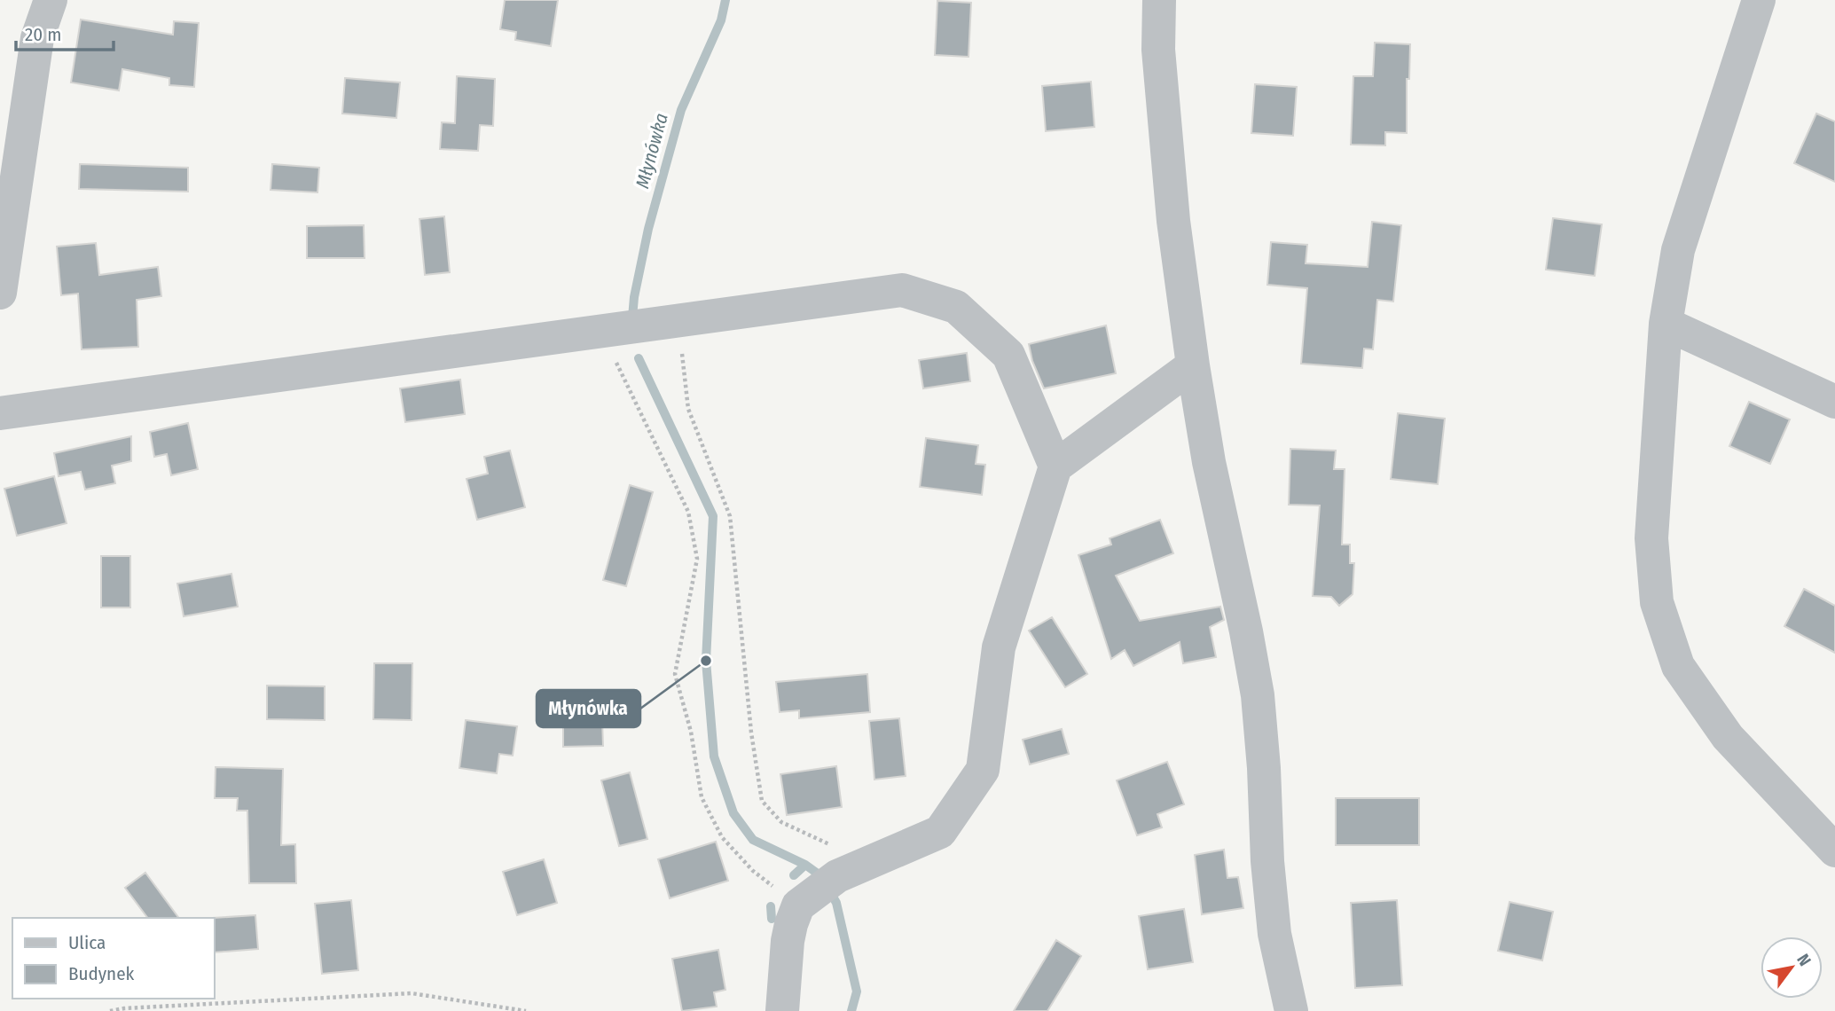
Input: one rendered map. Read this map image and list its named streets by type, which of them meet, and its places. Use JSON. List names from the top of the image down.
{
  "water": ["Młynówka"],
  "places": ["Młynówka"],
  "legend": ["Ulica", "Budynek"],
  "scale_bar": "20 m",
  "north": "top right"
}
